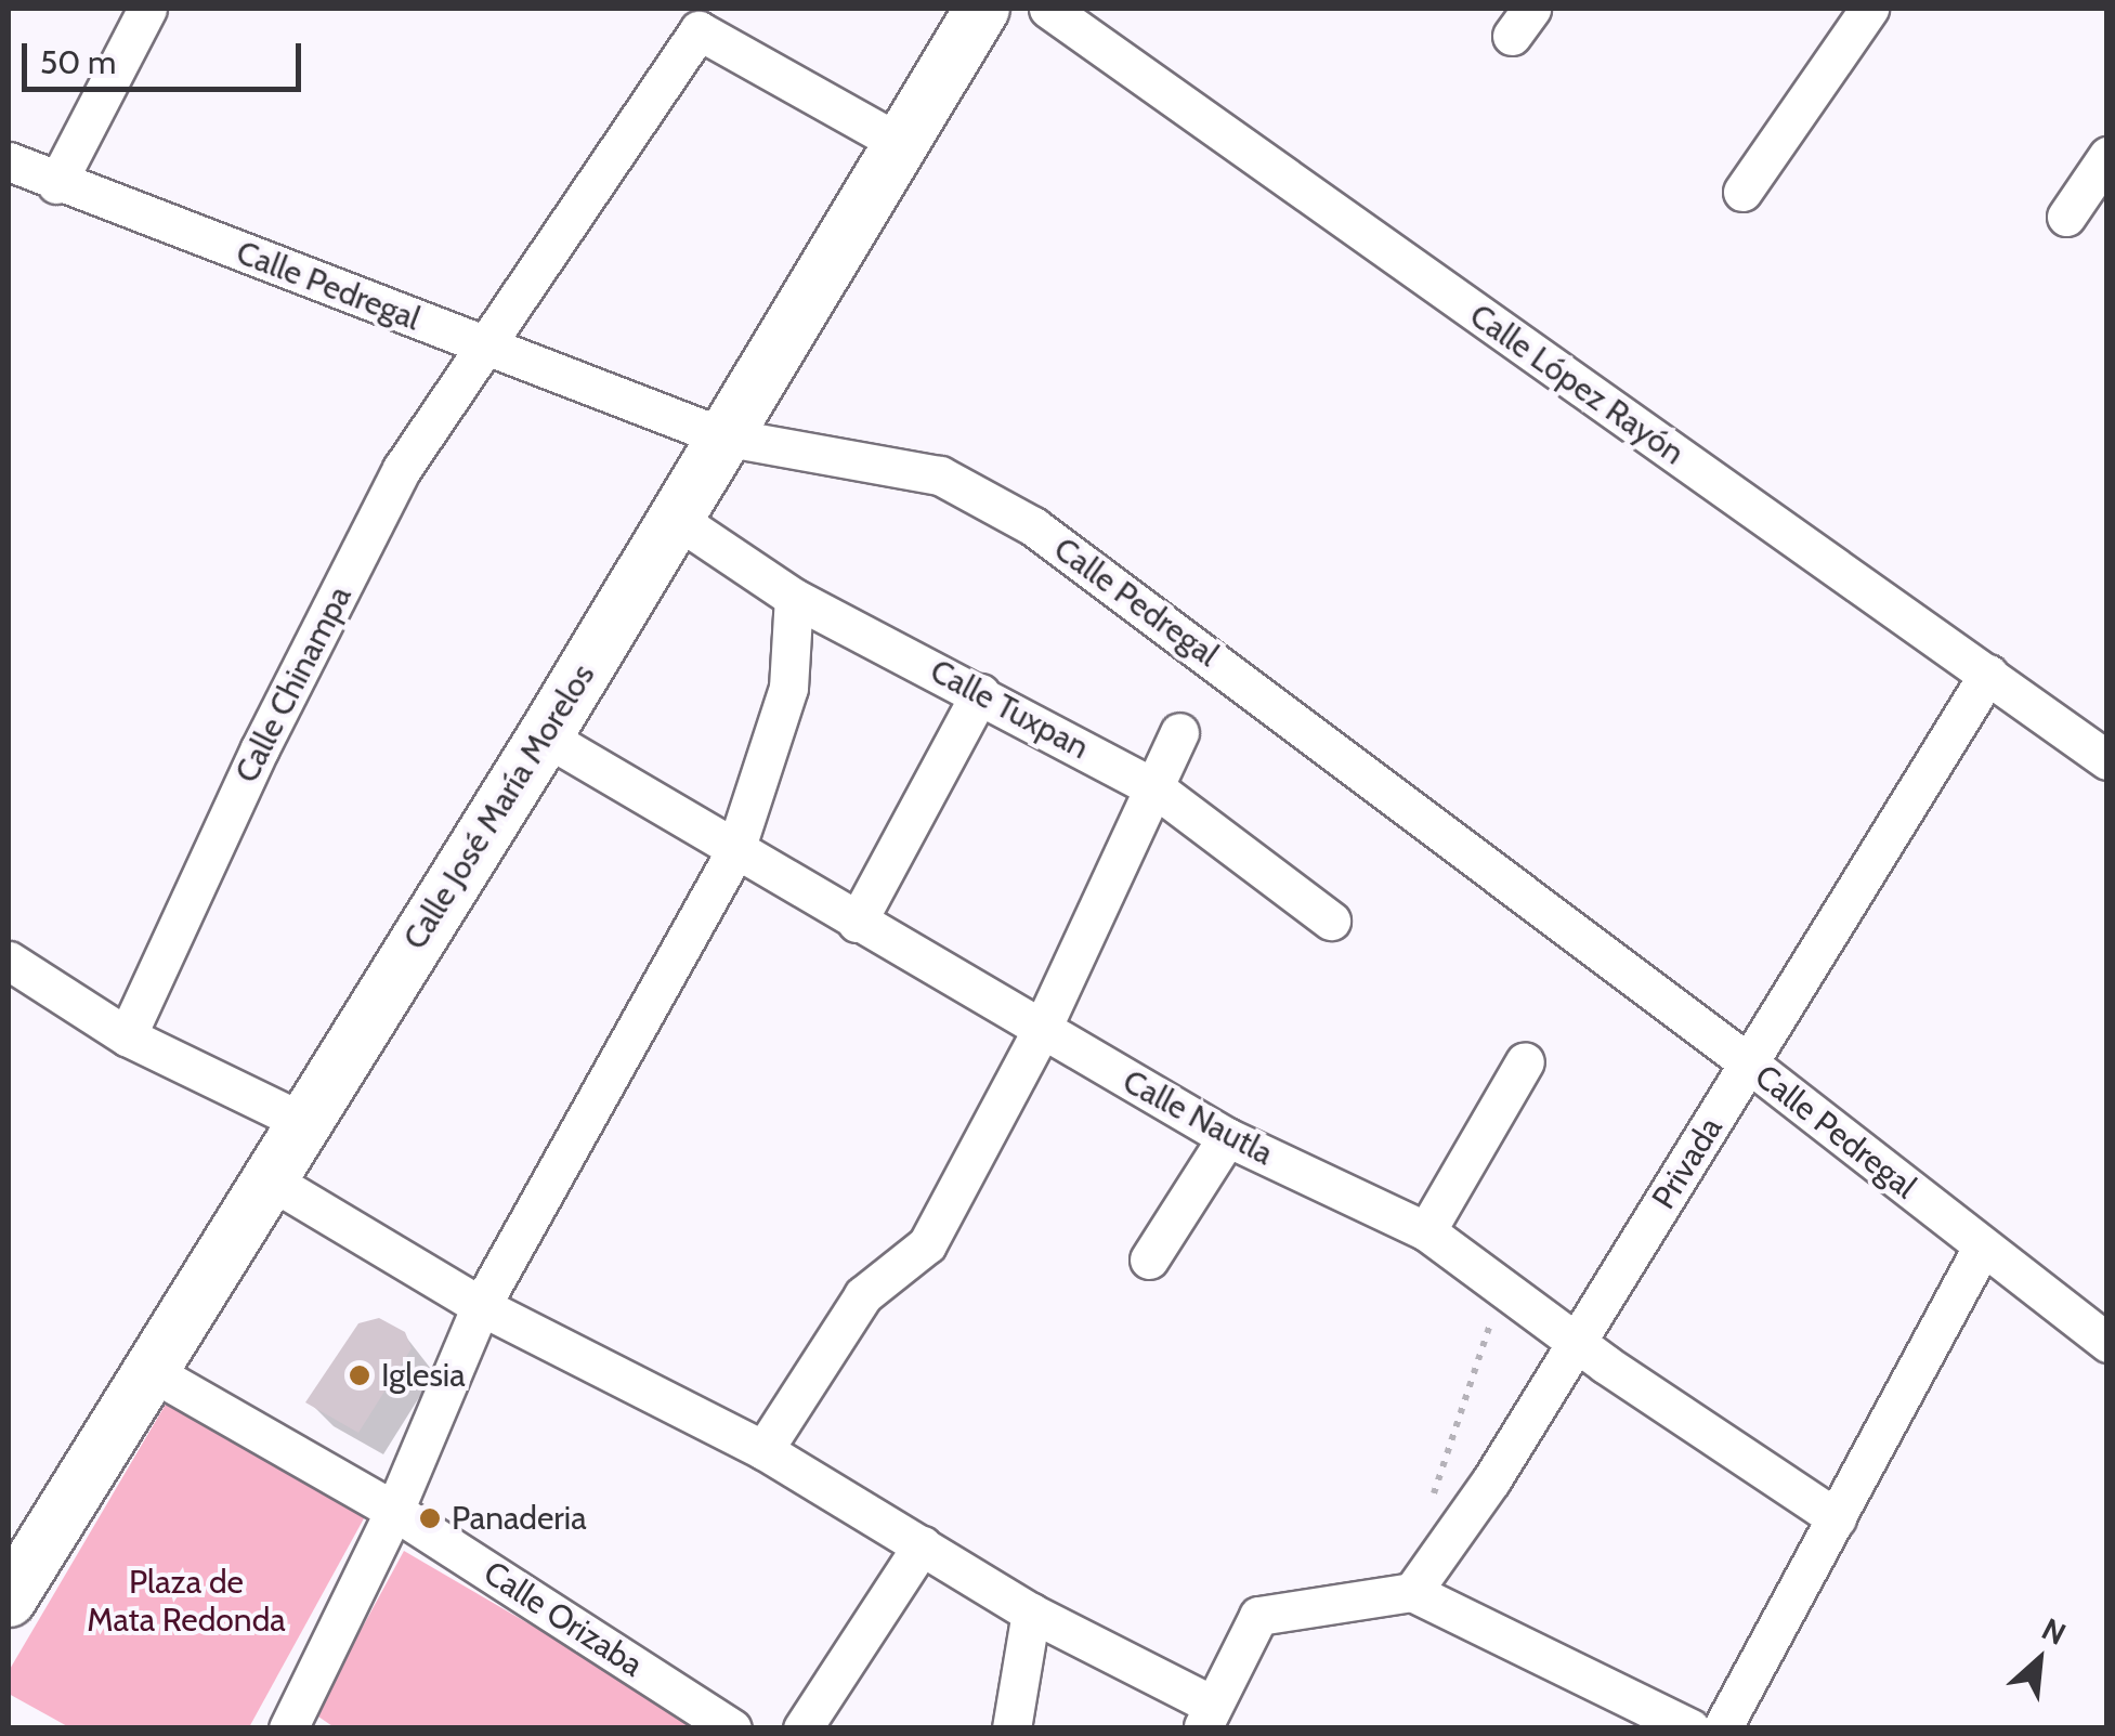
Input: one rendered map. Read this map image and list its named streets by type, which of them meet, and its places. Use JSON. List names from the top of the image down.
{
  "streets": {
    "street": [
      "Calle Pedregal",
      "Calle López Rayón",
      "Calle Chinampa",
      "Calle Tuxpan",
      "Calle José María Morelos",
      "Calle Nautla",
      "Privada",
      "Calle Orizaba"
    ]
  },
  "crossings": [
    ["Calle Pedregal", "Calle Chinampa"],
    ["Calle Pedregal", "Calle José María Morelos"],
    ["Calle Pedregal", "Privada"],
    ["Calle López Rayón", "Privada"],
    ["Calle Chinampa", "Calle José María Morelos"],
    ["Calle Tuxpan", "Calle José María Morelos"],
    ["Calle José María Morelos", "Calle Nautla"],
    ["Calle José María Morelos", "Calle Orizaba"],
    ["Calle Nautla", "Privada"]
  ],
  "parks": ["Plaza de Mata Redonda"],
  "places": ["Iglesia", "Panaderia"],
  "scale_bar": "50 m",
  "north": "top right"
}
